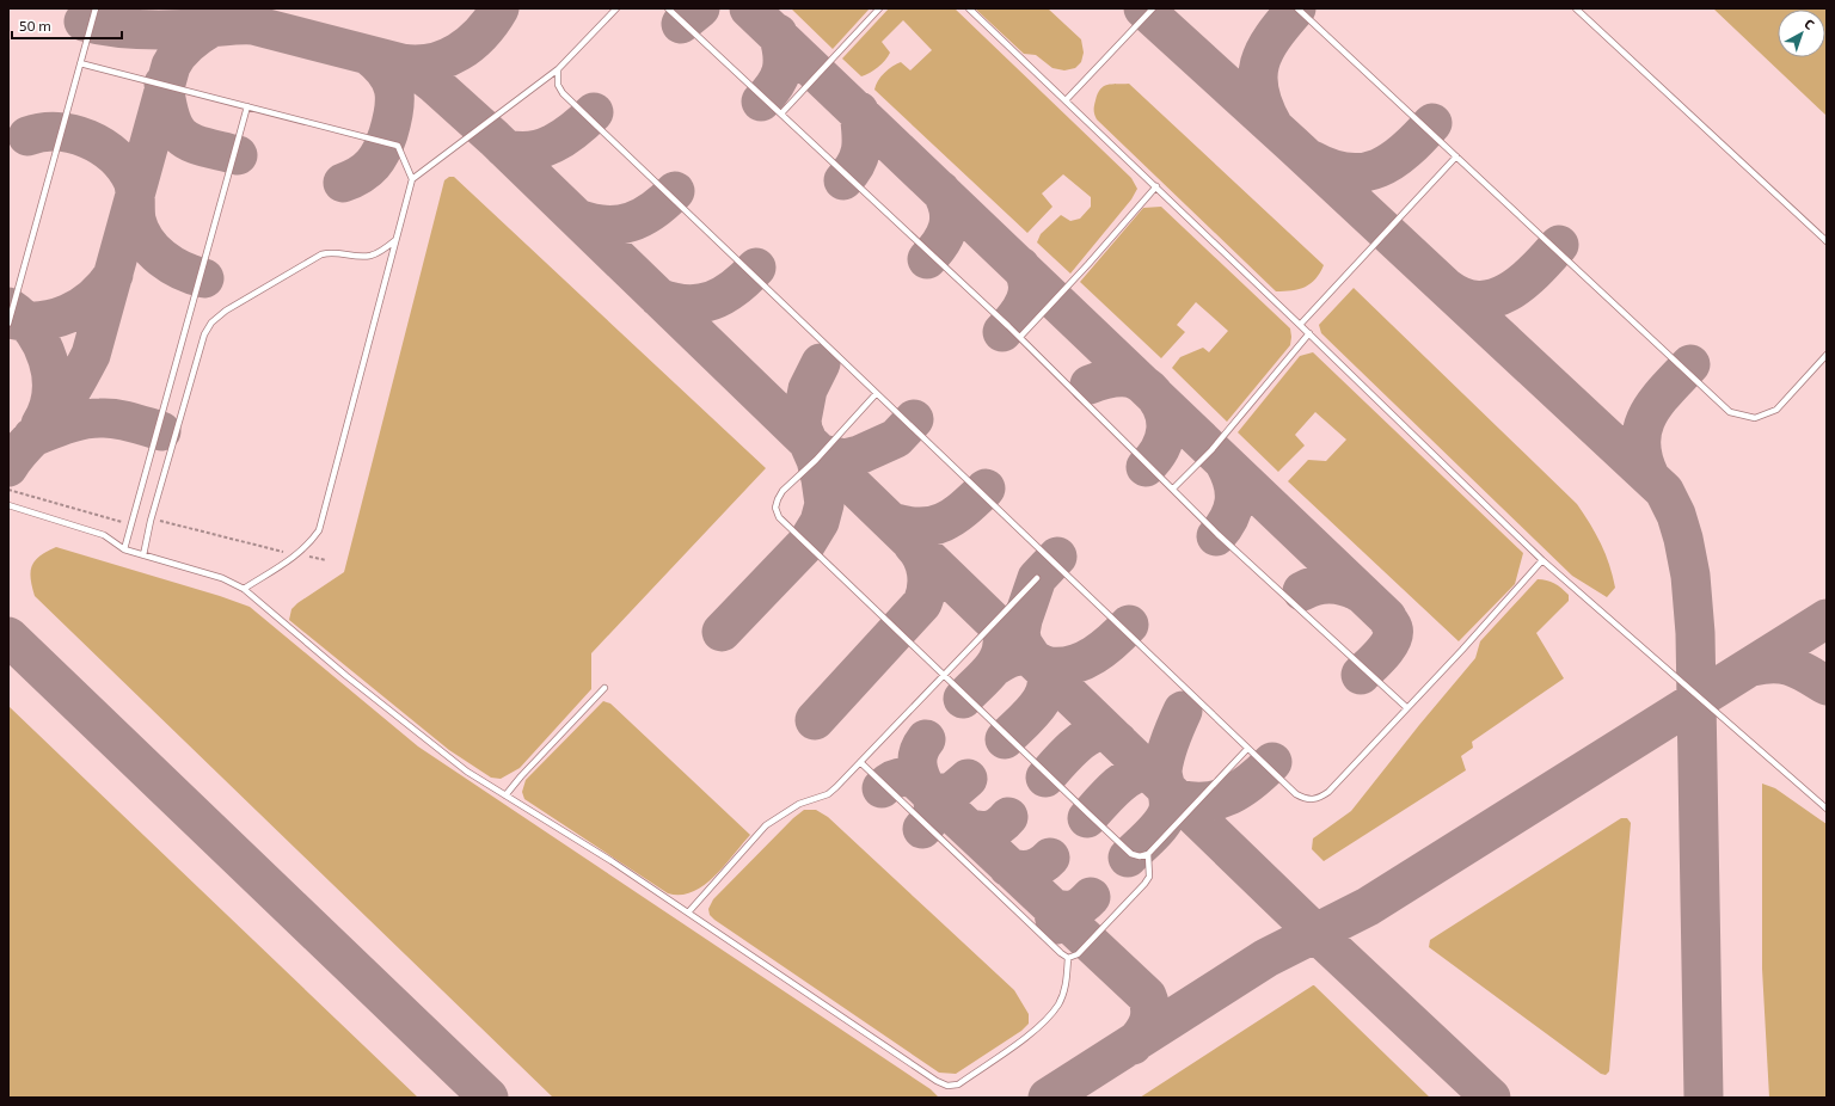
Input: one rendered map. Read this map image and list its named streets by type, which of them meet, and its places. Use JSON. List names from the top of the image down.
{
  "scale_bar": "50 m",
  "north": "top right"
}
